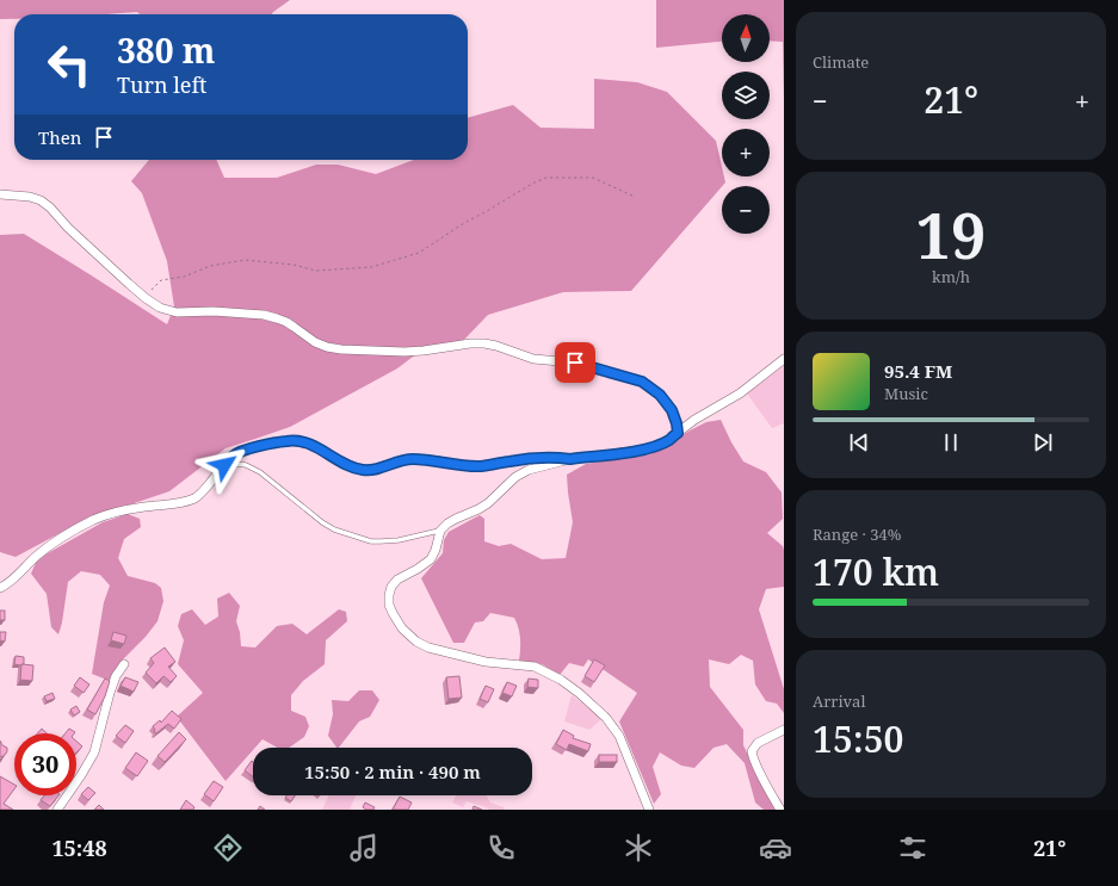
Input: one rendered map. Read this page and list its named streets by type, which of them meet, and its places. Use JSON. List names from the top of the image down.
{
  "north": "top",
  "page": {
    "tile": [
      "Climate",
      ["19", "km/h"],
      ["Range · 34%", "170 km"],
      ["Arrival", "15:50"]
    ],
    "map_buttons": ["+", "−"],
    "turn": ["380 m", "Turn left"],
    "heat": ["−", "21°", "+"],
    "then": "Then",
    "song": ["95.4 FM", "Music"],
    "limit": "30",
    "trip": "15:50 · 2 min · 490 m",
    "tabs": ["15:48", "21°"]
  }
}
